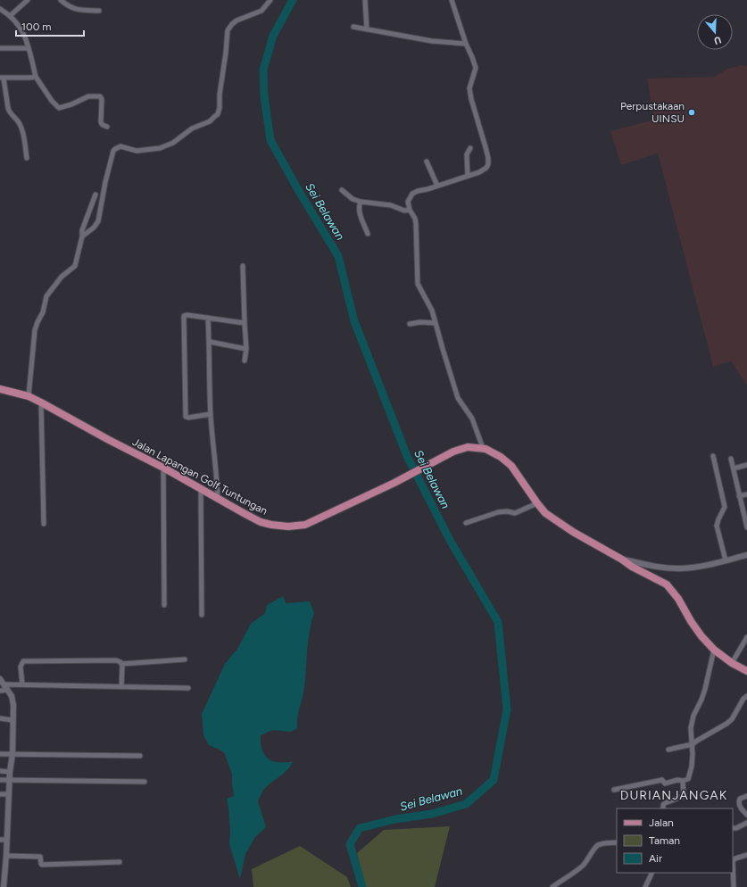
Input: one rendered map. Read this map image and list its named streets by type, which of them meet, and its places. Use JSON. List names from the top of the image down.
{
  "streets": {
    "main road": ["Jalan Lapangan Golf Tuntungan"]
  },
  "districts": ["DURIANJANGAK"],
  "water": ["Sei Belawan"],
  "places": ["Perpustakaan UINSU"],
  "legend": ["Jalan", "Taman", "Air"],
  "scale_bar": "100 m",
  "north": "bottom"
}
